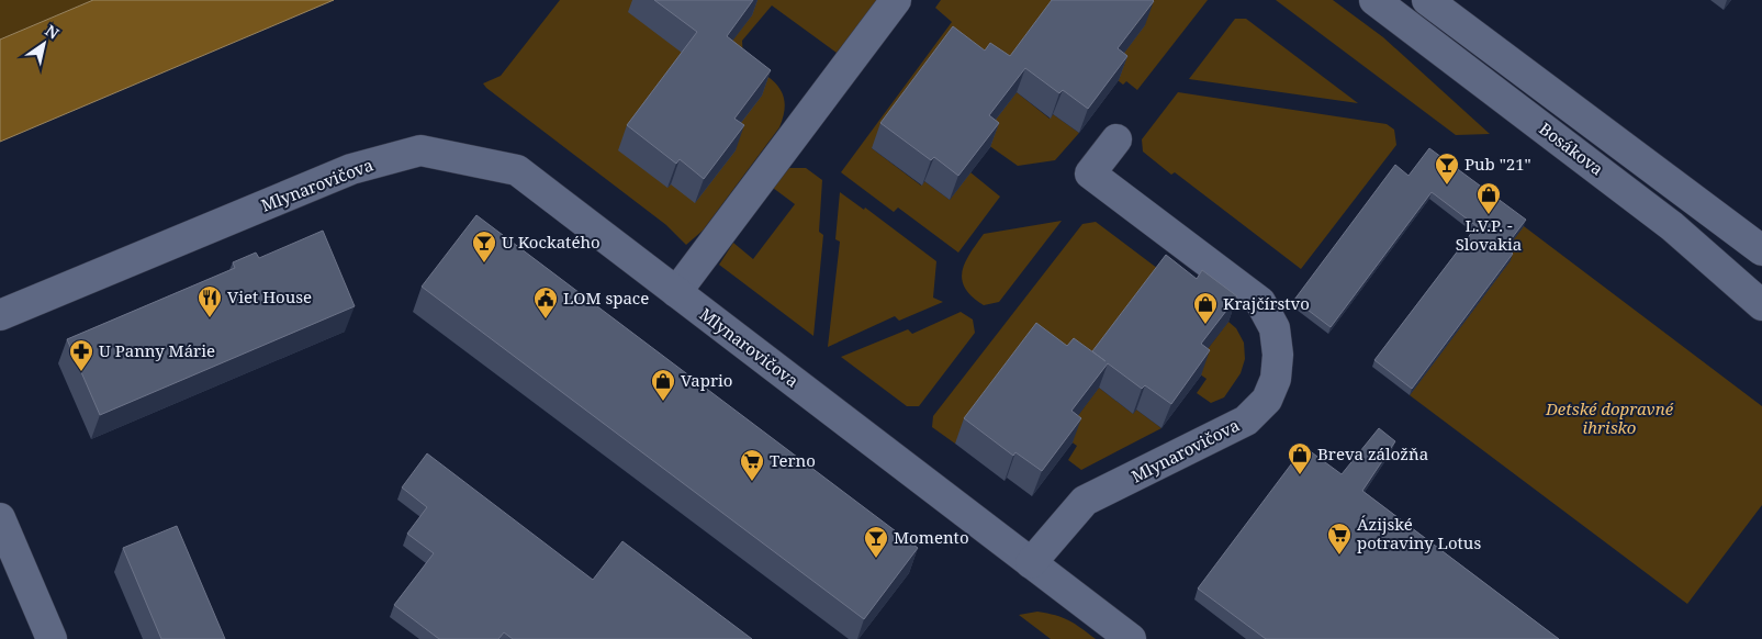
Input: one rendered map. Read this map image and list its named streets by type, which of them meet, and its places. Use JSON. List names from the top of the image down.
{
  "streets": {
    "street": ["Bosákova", "Mlynarovičova"]
  },
  "parks": ["Detské dopravné ihrisko"],
  "places": {
    "bar": ["Pub \"21\"", "U Kockatého", "Momento"],
    "shop": [
      "L.V.P. - Slovakia",
      "Krajčírstvo",
      "Vaprio",
      "Breva záložňa"
    ],
    "restaurant": ["Viet House"],
    "public building": ["LOM space"],
    "pharmacy": ["U Panny Márie"],
    "supermarket": ["Terno", "Ázijské potraviny Lotus"]
  },
  "north": "top right"
}
